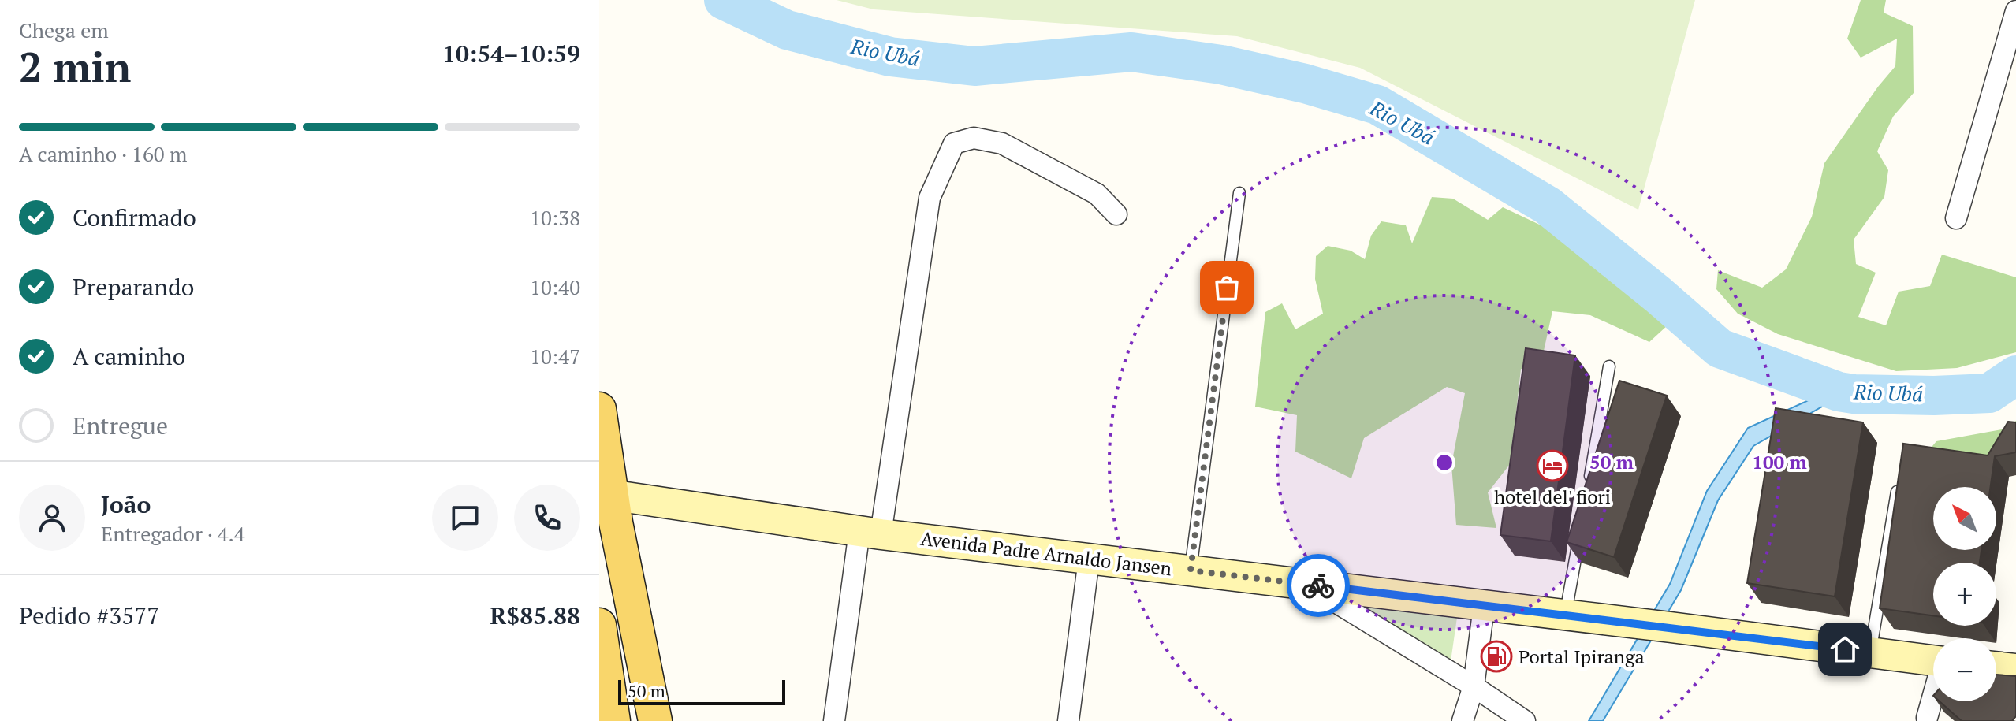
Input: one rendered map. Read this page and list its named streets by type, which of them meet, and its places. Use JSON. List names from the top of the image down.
{
  "streets": {
    "main road": ["Avenida Padre Arnaldo Jansen"]
  },
  "water": ["Rio Ubá"],
  "places": {
    "hotel": ["hotel del' fiori"],
    "fuel station": ["Portal Ipiranga"]
  },
  "scale_bar": "50 m",
  "north": "top left",
  "page": {
    "heading": ["2 min", "Chega em", "10:54–10:59"],
    "panel": [
      "João",
      "Entregador · 4.4",
      "Pedido #3577",
      "R$85.88"
    ],
    "bar": "A caminho · 160 m",
    "list": [
      ["Confirmado", "10:38"],
      ["Preparando", "10:40"],
      ["A caminho", "10:47"],
      "Entregue"
    ],
    "map_buttons": ["+", "−"],
    "scale": "50 m"
  },
  "rings": ["50 m", "100 m"]
}
